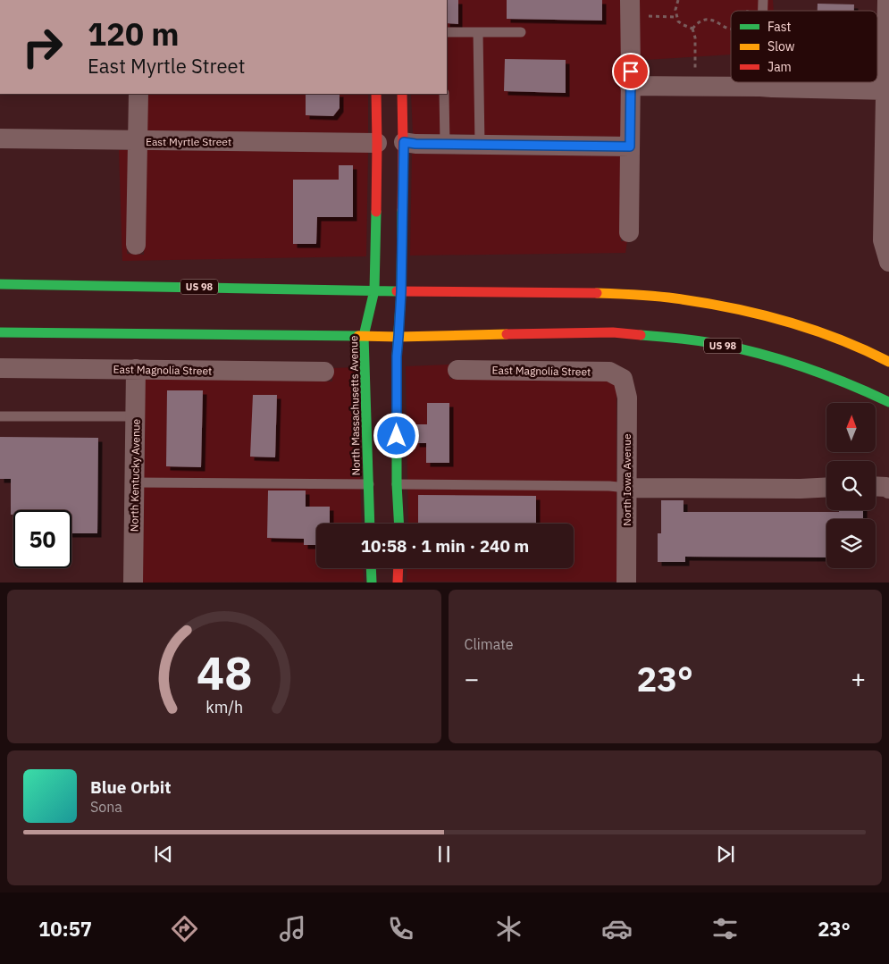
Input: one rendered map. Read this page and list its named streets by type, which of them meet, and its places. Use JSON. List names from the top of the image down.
{
  "streets": {
    "main road": ["US 98", "North Massachusetts Avenue"],
    "street": [
      "East Myrtle Street",
      "East Magnolia Street",
      "North Kentucky Avenue",
      "North Iowa Avenue"
    ]
  },
  "crossings": [
    ["East Myrtle Street", "North Massachusetts Avenue"],
    ["US 98", "North Massachusetts Avenue"],
    ["East Magnolia Street", "North Kentucky Avenue"],
    ["East Magnolia Street", "North Iowa Avenue"]
  ],
  "legend": ["Fast", "Slow", "Jam"],
  "north": "top",
  "page": {
    "turn": ["120 m", "East Myrtle Street"],
    "limit": "50",
    "trip": "10:58 · 1 min · 240 m",
    "tile": "Climate",
    "heat": ["−", "23°", "+"],
    "song": ["Blue Orbit", "Sona"],
    "tabs": ["10:57", "23°"],
    "gauge": ["48", "km/h"]
  }
}
